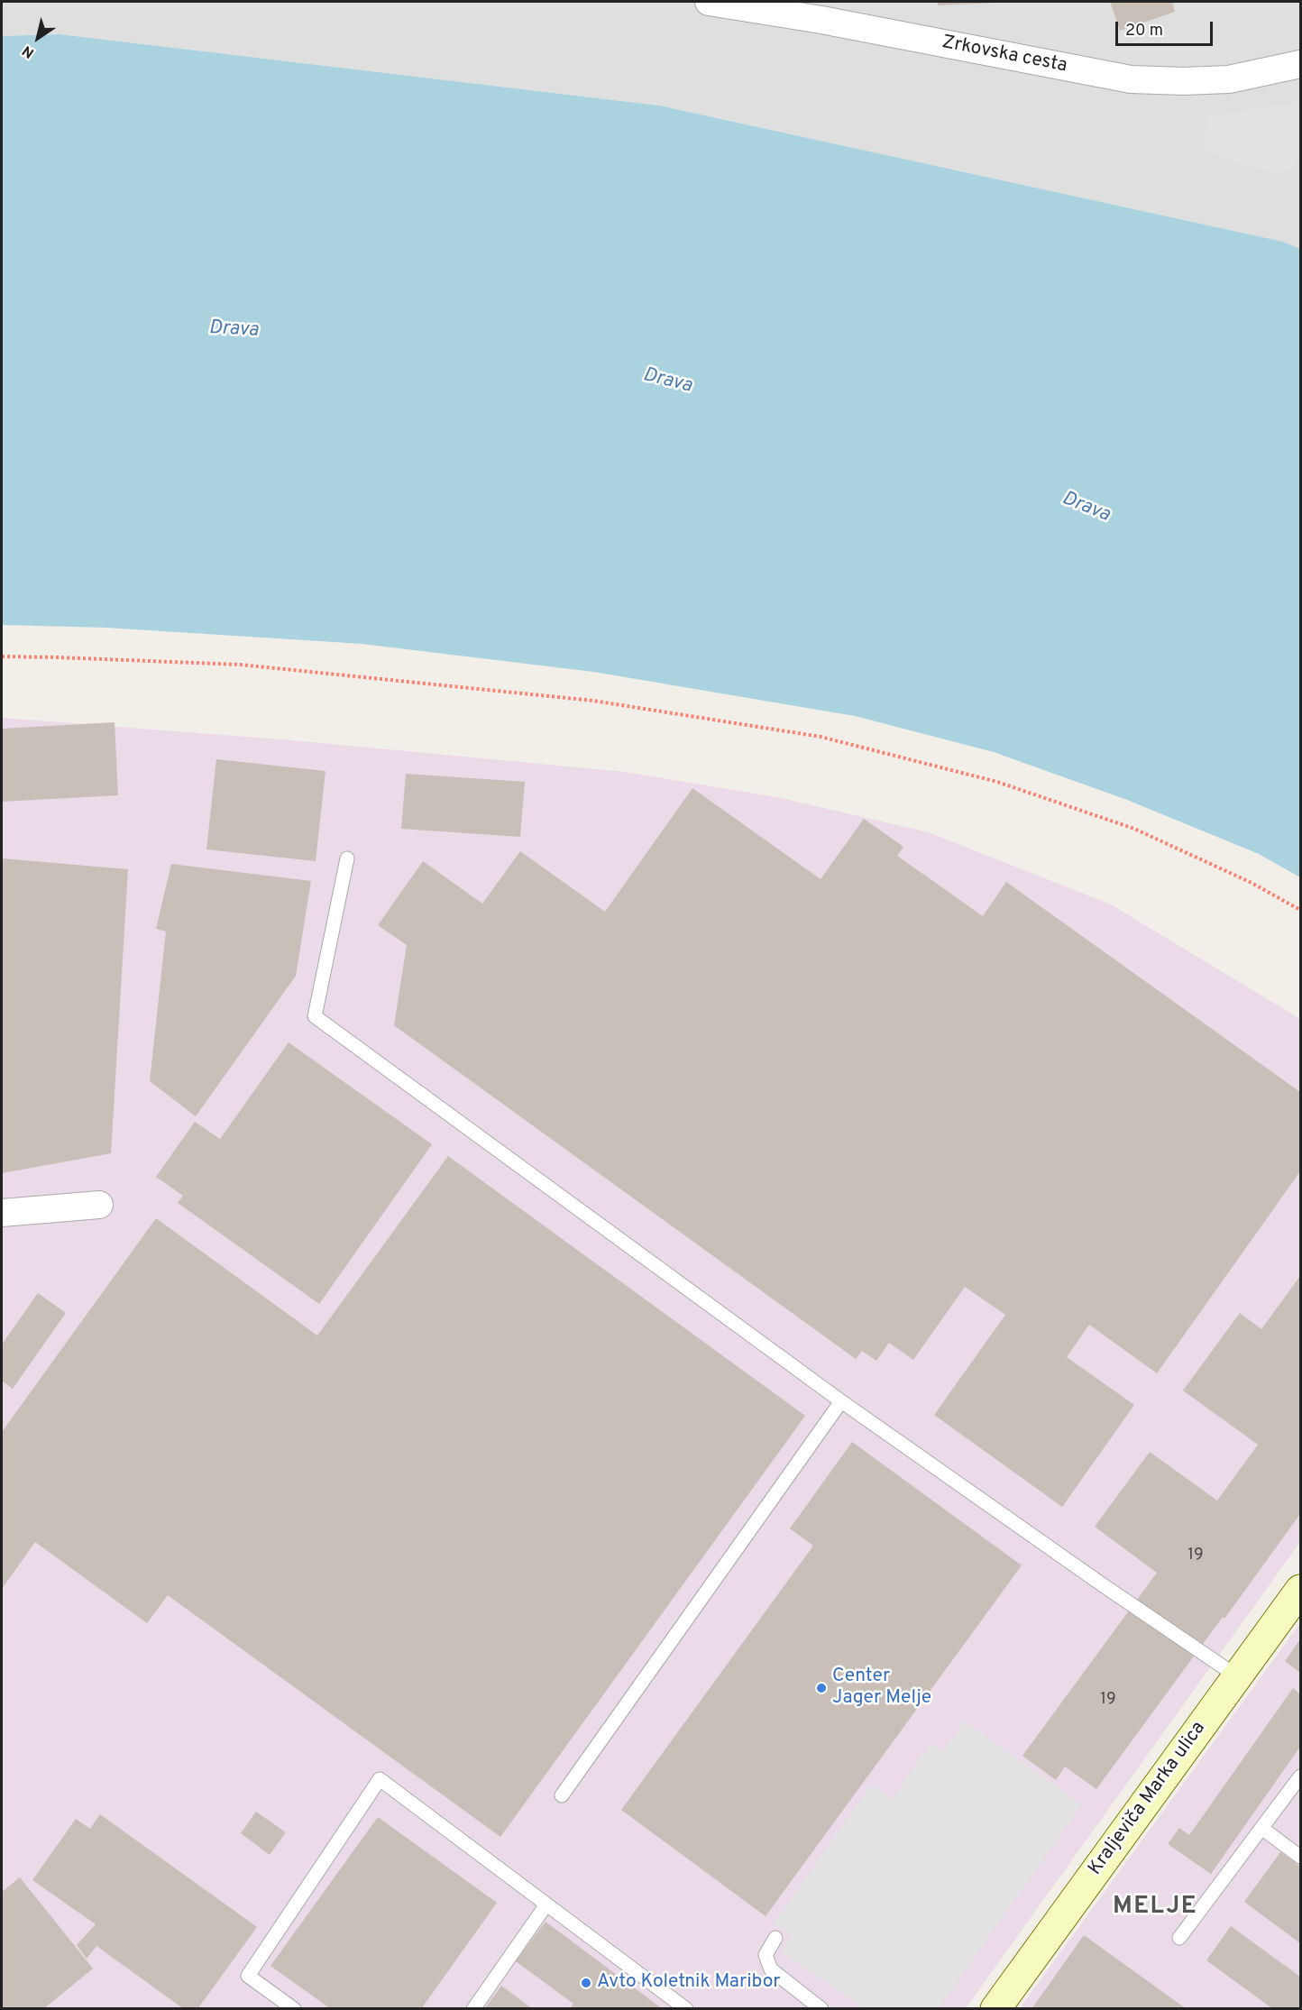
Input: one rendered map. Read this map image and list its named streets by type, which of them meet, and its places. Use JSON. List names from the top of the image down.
{
  "streets": {
    "street": ["Zrkovska cesta", "Kraljeviča Marka ulica"]
  },
  "districts": ["MELJE"],
  "water": ["Drava"],
  "places": ["Center Jager Melje", "Avto Koletnik Maribor"],
  "house_numbers": ["19", "19"],
  "scale_bar": "20 m",
  "north": "bottom left"
}
